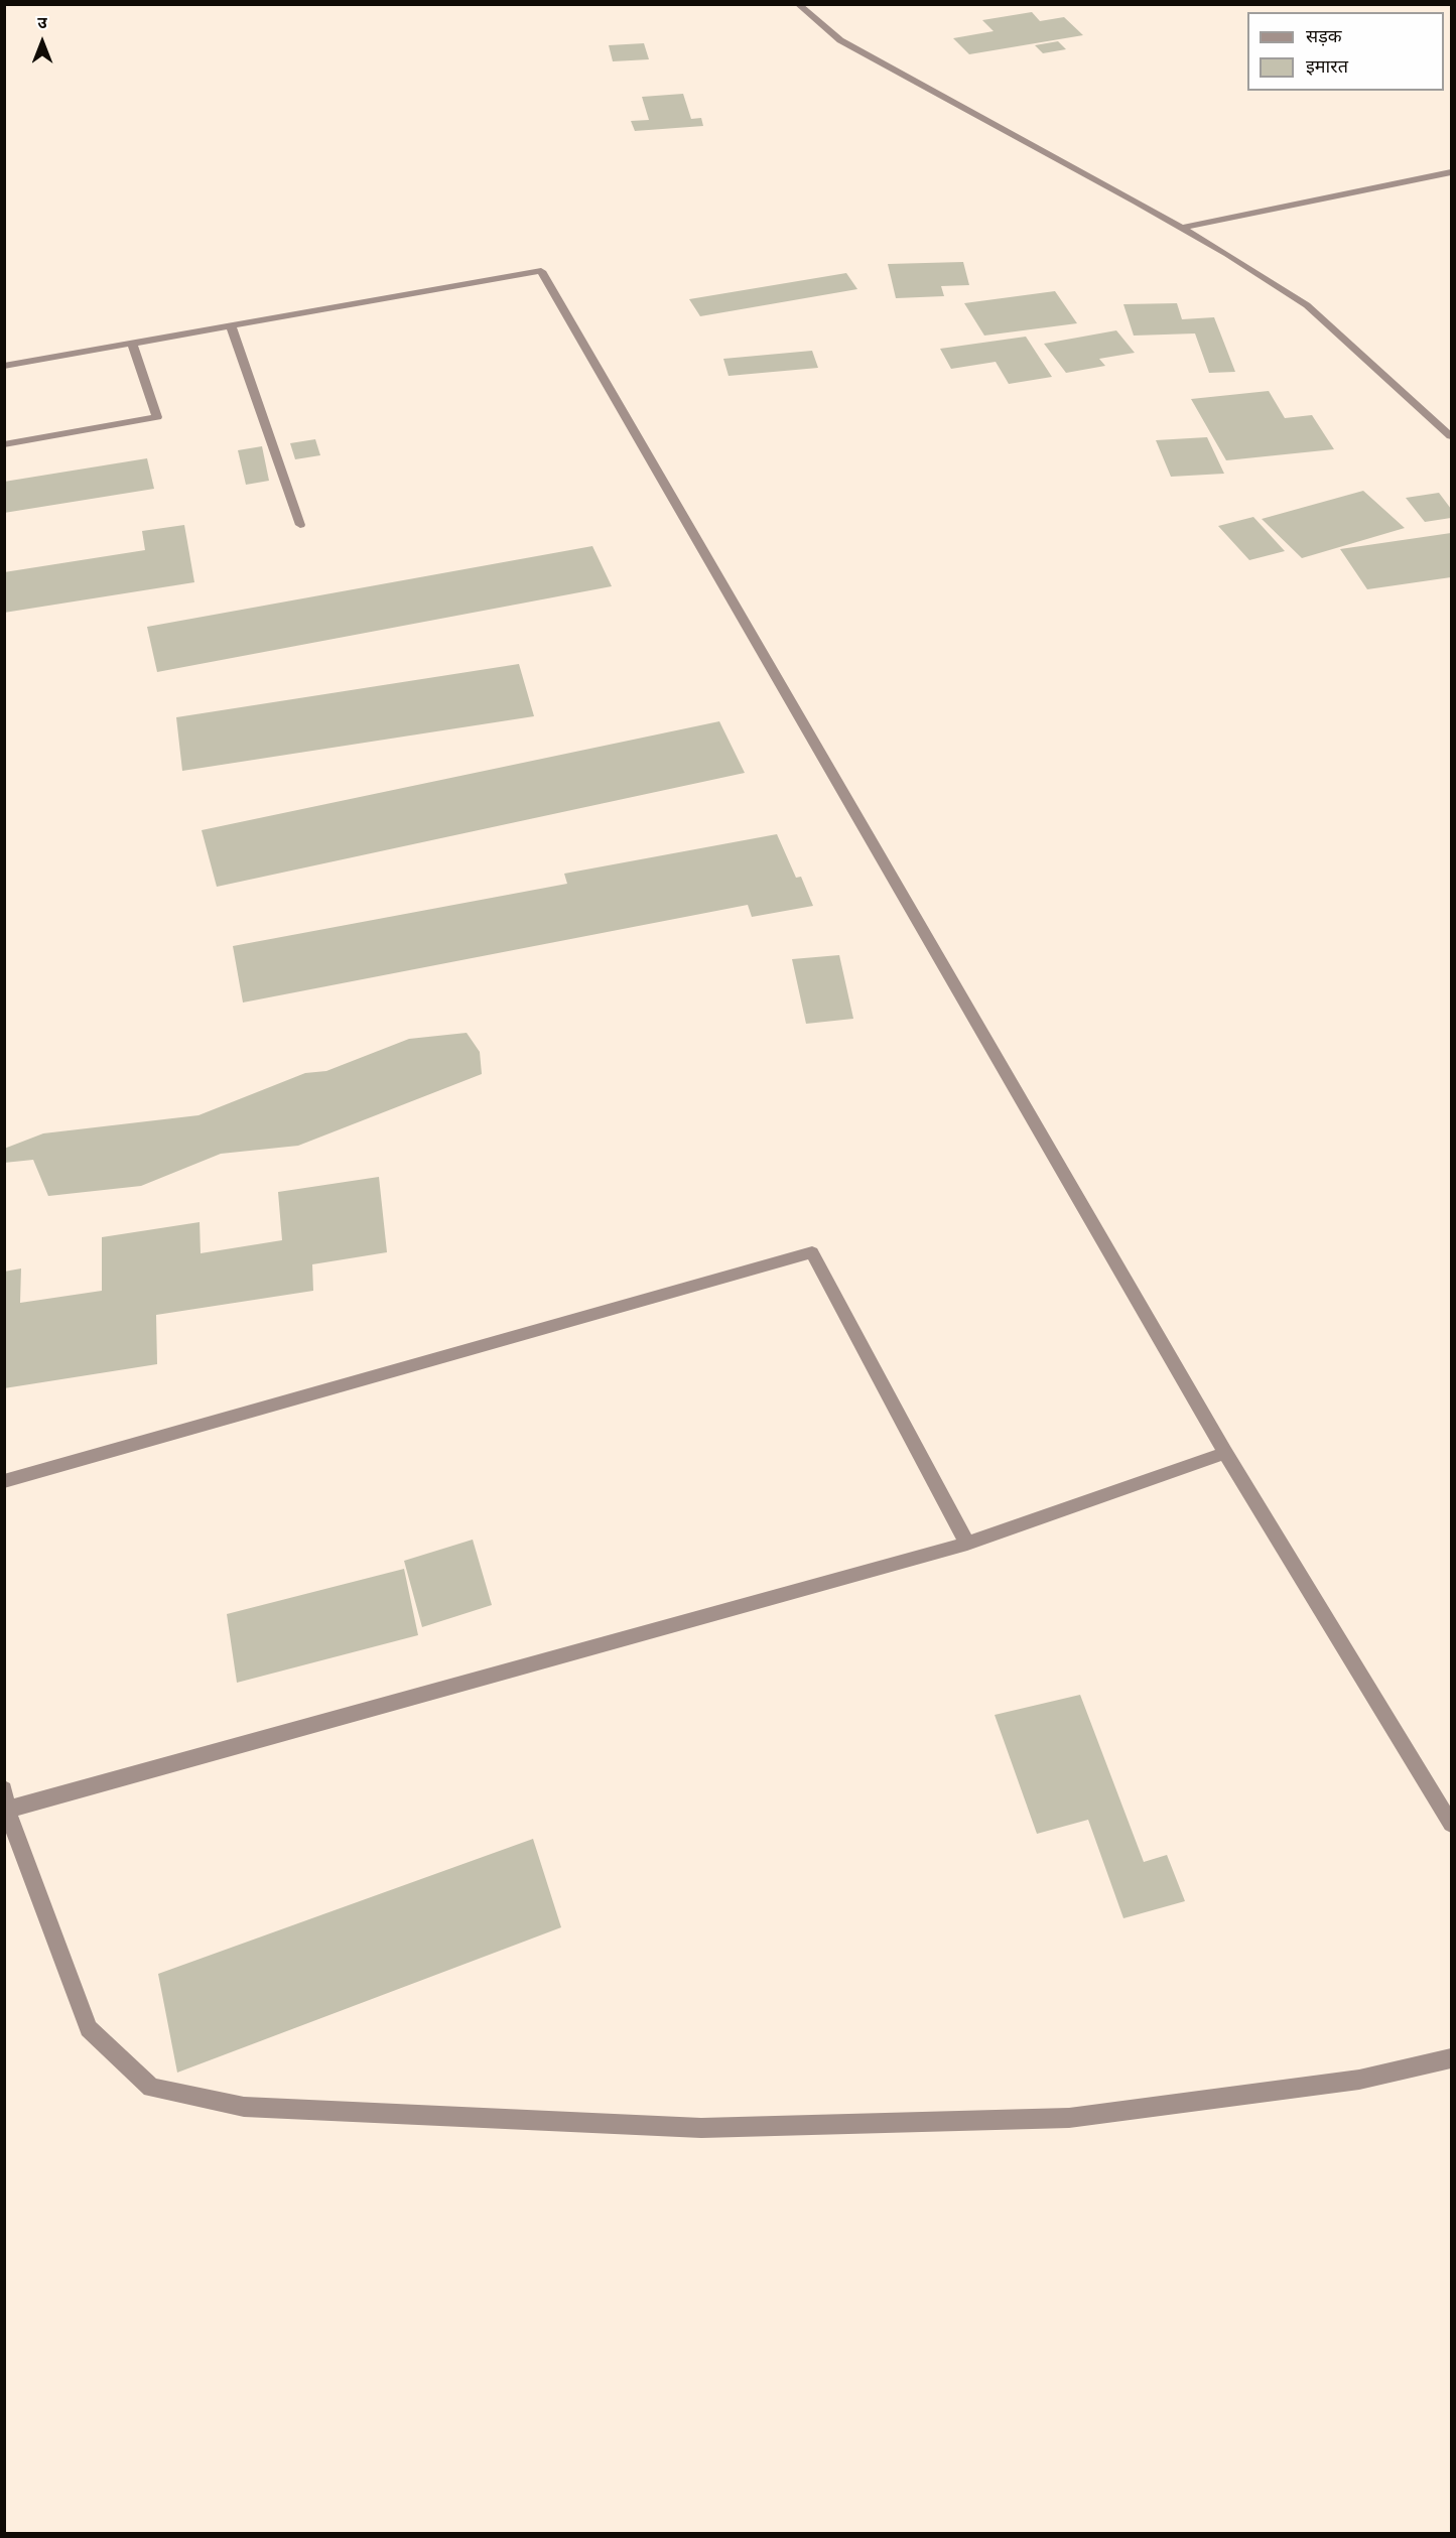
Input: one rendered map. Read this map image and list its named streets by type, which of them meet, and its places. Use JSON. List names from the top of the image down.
{
  "legend": ["सड़क", "इमारत"],
  "north": "top"
}
